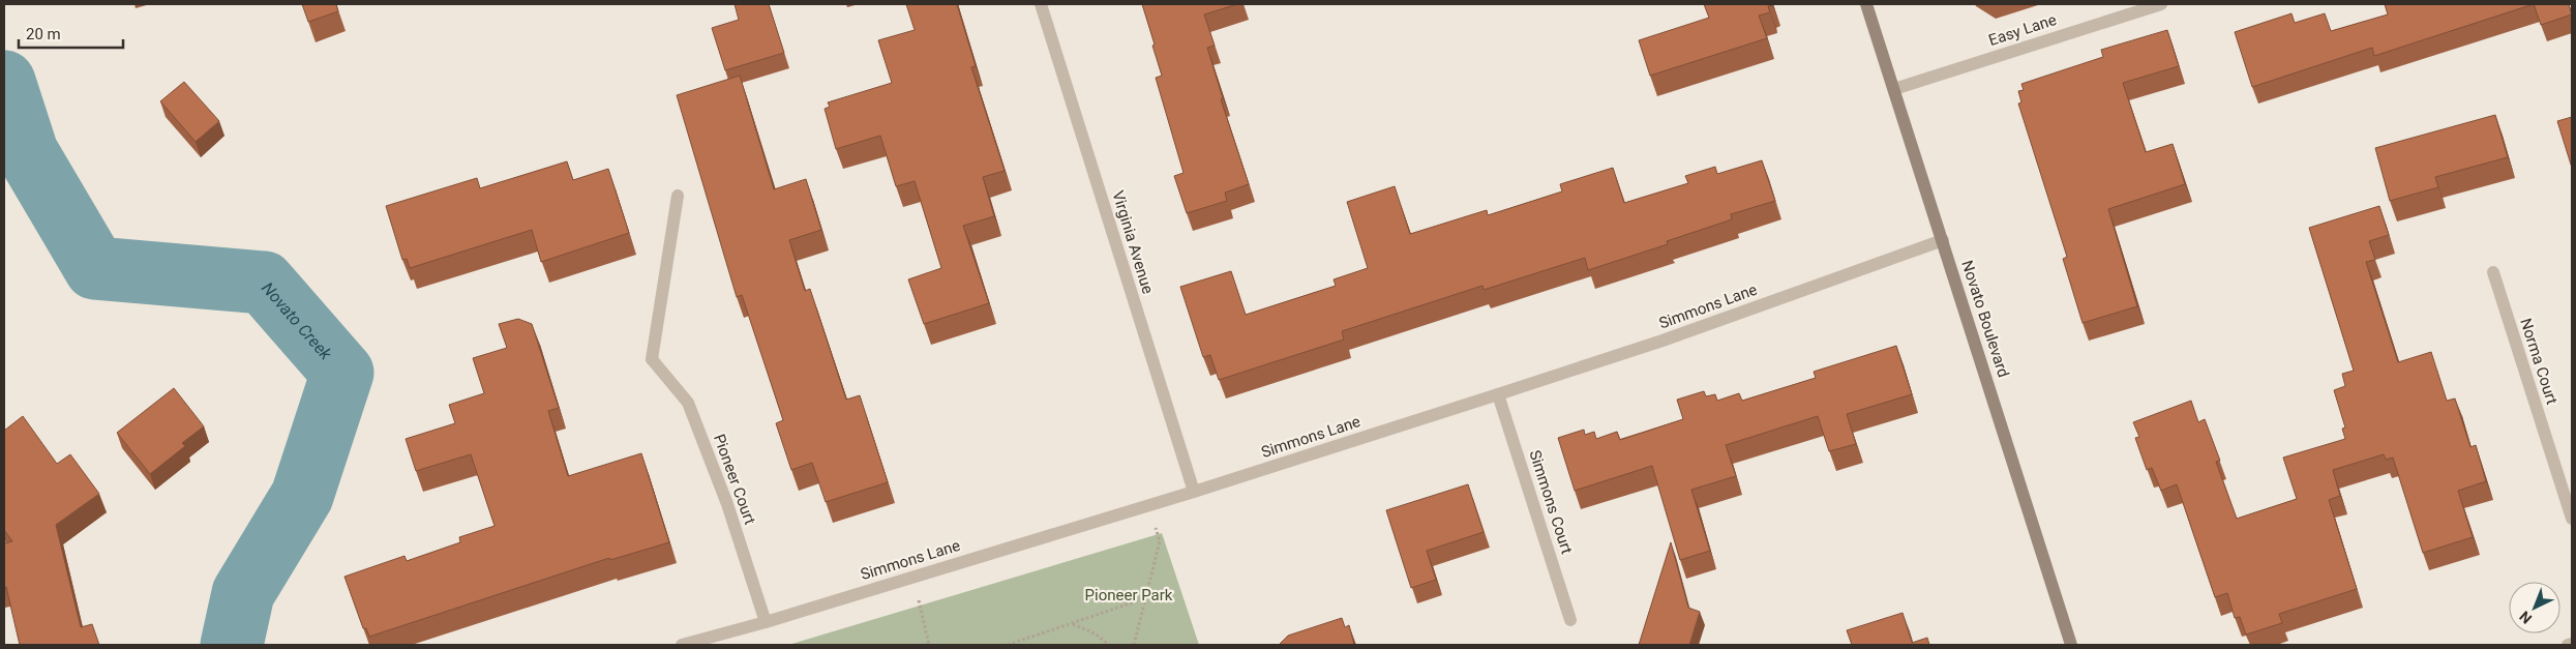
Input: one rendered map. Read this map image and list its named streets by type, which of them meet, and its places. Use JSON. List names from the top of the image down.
{
  "streets": {
    "main road": ["Novato Boulevard"],
    "street": [
      "Easy Lane",
      "Virginia Avenue",
      "Simmons Lane",
      "Norma Court",
      "Pioneer Court",
      "Simmons Court"
    ]
  },
  "crossings": [
    ["Easy Lane", "Novato Boulevard"],
    ["Virginia Avenue", "Simmons Lane"],
    ["Simmons Lane", "Novato Boulevard"],
    ["Simmons Lane", "Pioneer Court"],
    ["Simmons Lane", "Simmons Court"]
  ],
  "water": ["Novato Creek"],
  "parks": ["Pioneer Park"],
  "scale_bar": "20 m",
  "north": "bottom left"
}
